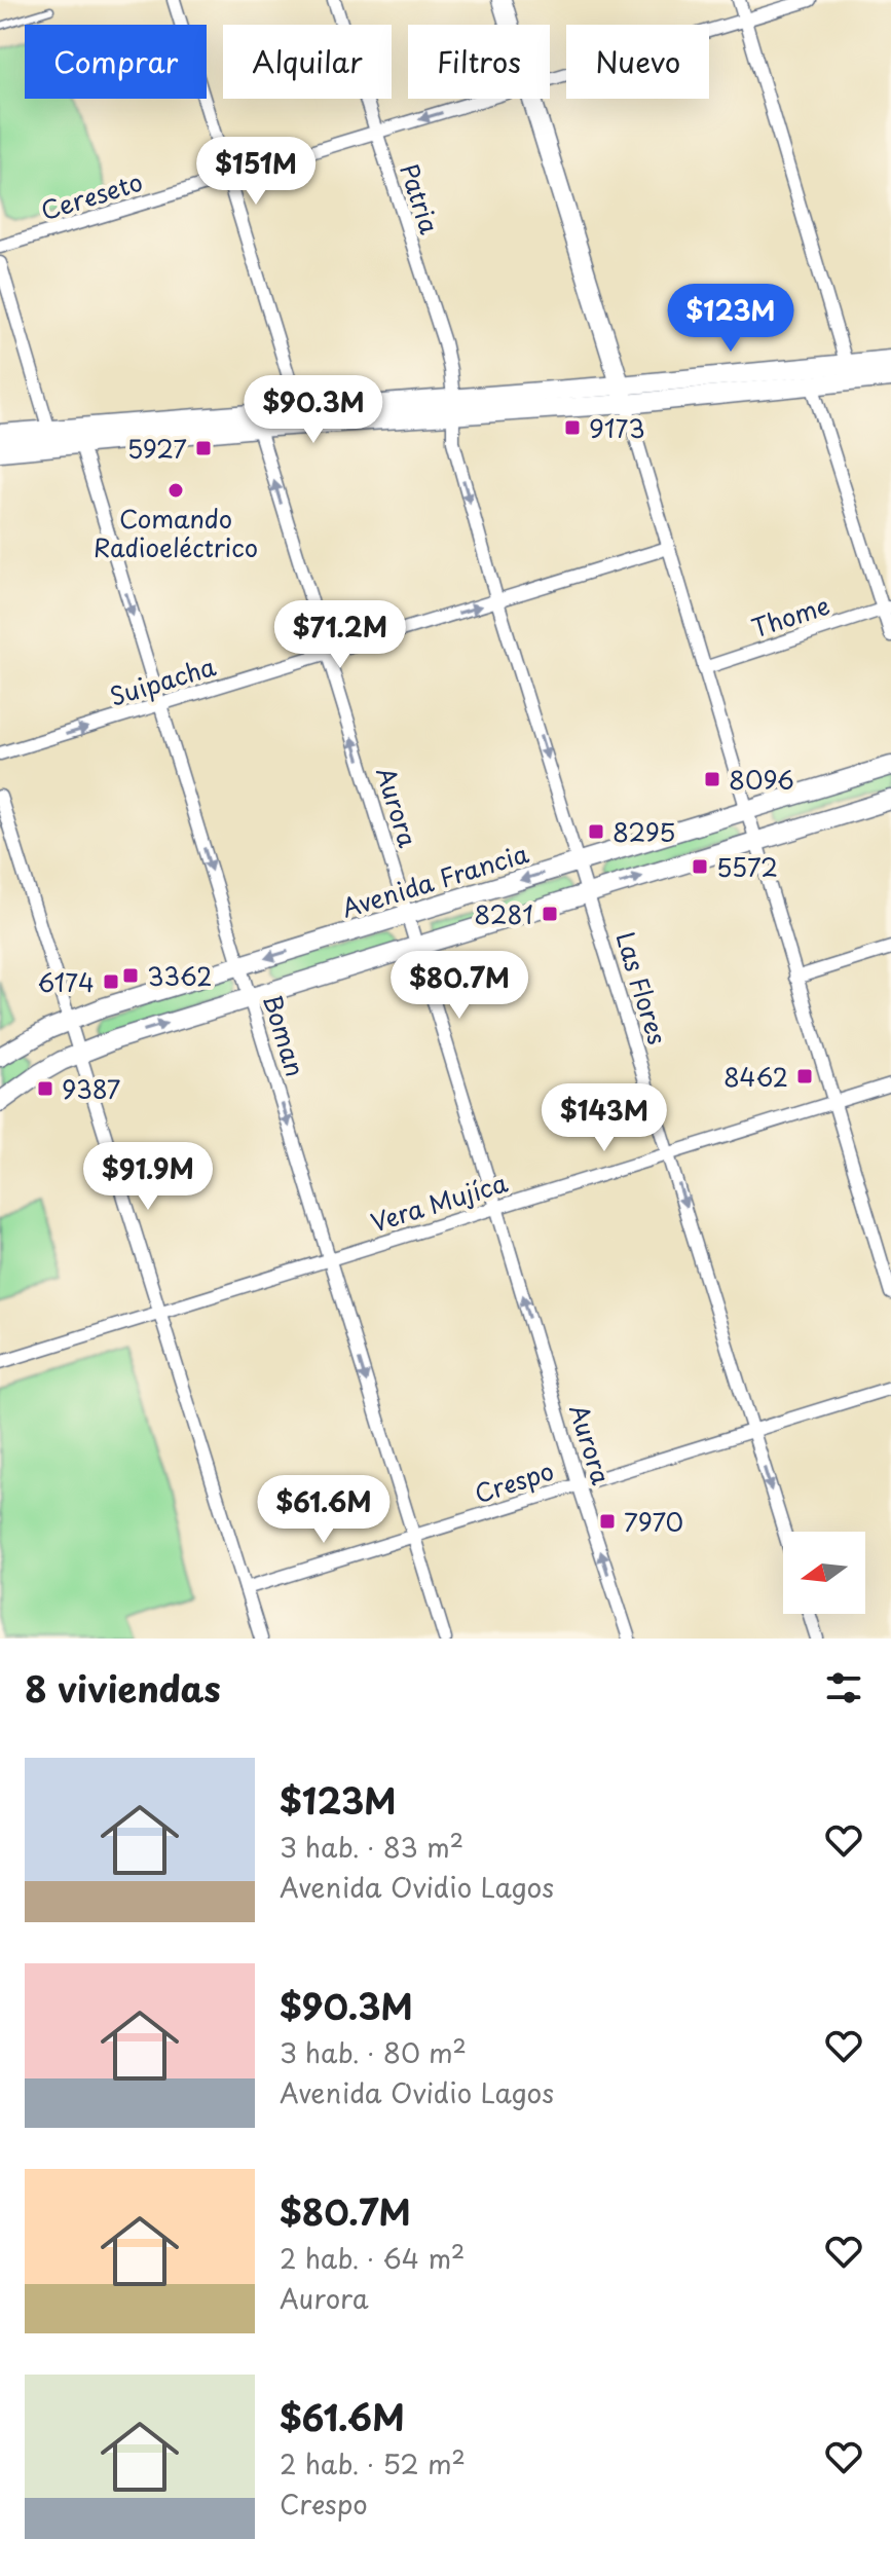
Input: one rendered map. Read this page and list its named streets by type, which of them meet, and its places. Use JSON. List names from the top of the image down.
{
  "streets": {
    "street": [
      "Cereseto",
      "Patria",
      "Thome",
      "Suipacha",
      "Aurora",
      "Avenida Francia",
      "Las Flores",
      "Boman",
      "Vera Mujíca",
      "Crespo"
    ]
  },
  "crossings": [
    ["Cereseto", "Patria"],
    ["Patria", "Las Flores"],
    ["Suipacha", "Aurora"],
    ["Suipacha", "Las Flores"],
    ["Suipacha", "Boman"],
    ["Aurora", "Avenida Francia"],
    ["Aurora", "Vera Mujíca"],
    ["Aurora", "Crespo"],
    ["Avenida Francia", "Las Flores"],
    ["Avenida Francia", "Boman"],
    ["Las Flores", "Vera Mujíca"],
    ["Las Flores", "Crespo"],
    ["Boman", "Vera Mujíca"],
    ["Boman", "Crespo"]
  ],
  "one_way": [
    "Suipacha",
    "Aurora",
    "Las Flores",
    "Boman"
  ],
  "places": {
    "transit": [
      "9173",
      "5927",
      "8096",
      "8295",
      "5572",
      "8281",
      "3362",
      "6174",
      "8462",
      "9387",
      "7970"
    ],
    "other": ["Comando Radioeléctrico"]
  },
  "north": "left",
  "page": {
    "chip": [
      "Comprar",
      "Alquilar",
      "Filtros",
      "Nuevo"
    ],
    "price": [
      "$151M",
      "$123M",
      "$90.3M",
      "$71.2M",
      "$80.7M",
      "$143M",
      "$91.9M",
      "$61.6M"
    ],
    "heading": "8 viviendas",
    "list": [
      {
        "name": "$123M",
        "note": "3 hab. · 83 m² · Avenida Ovidio Lagos"
      },
      {
        "name": "$90.3M",
        "note": "3 hab. · 80 m² · Avenida Ovidio Lagos"
      },
      {
        "name": "$80.7M",
        "note": "2 hab. · 64 m² · Aurora"
      },
      {
        "name": "$61.6M",
        "note": "2 hab. · 52 m² · Crespo"
      }
    ]
  }
}
